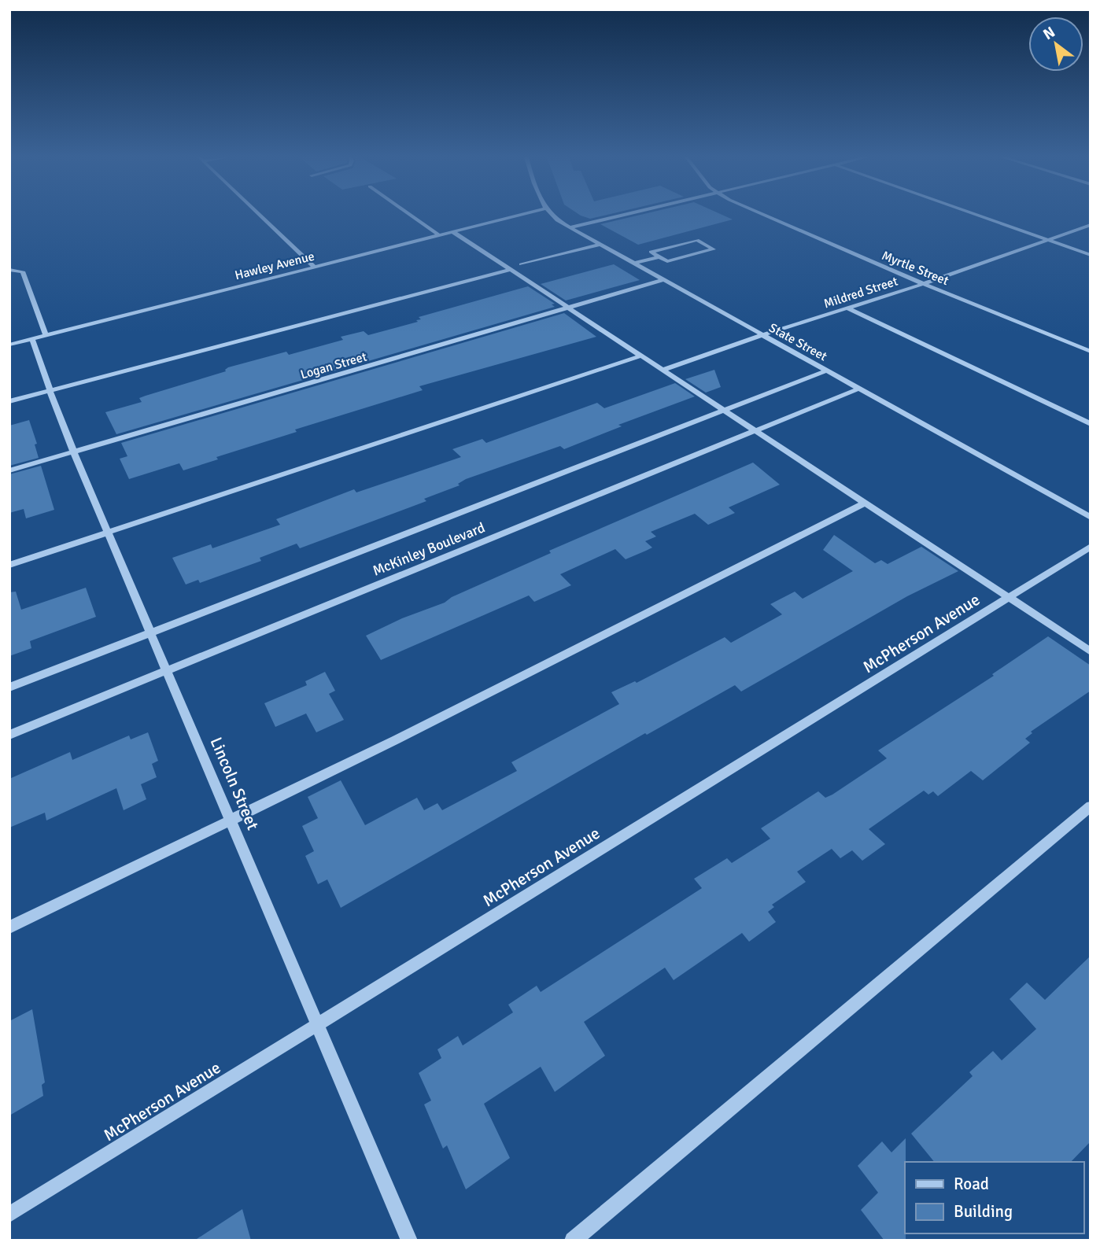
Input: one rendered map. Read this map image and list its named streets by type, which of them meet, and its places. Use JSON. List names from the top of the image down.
{
  "streets": {
    "street": [
      "Hawley Avenue",
      "Myrtle Street",
      "Mildred Street",
      "State Street",
      "Logan Street",
      "McKinley Boulevard",
      "McPherson Avenue",
      "Lincoln Street"
    ]
  },
  "crossings": [
    ["Hawley Avenue", "Lincoln Street"],
    ["Myrtle Street", "Mildred Street"],
    ["Mildred Street", "State Street"],
    ["State Street", "Logan Street"],
    ["State Street", "McKinley Boulevard"],
    ["Logan Street", "Lincoln Street"],
    ["McKinley Boulevard", "Lincoln Street"],
    ["McPherson Avenue", "Lincoln Street"]
  ],
  "legend": ["Road", "Building"],
  "north": "top left"
}
